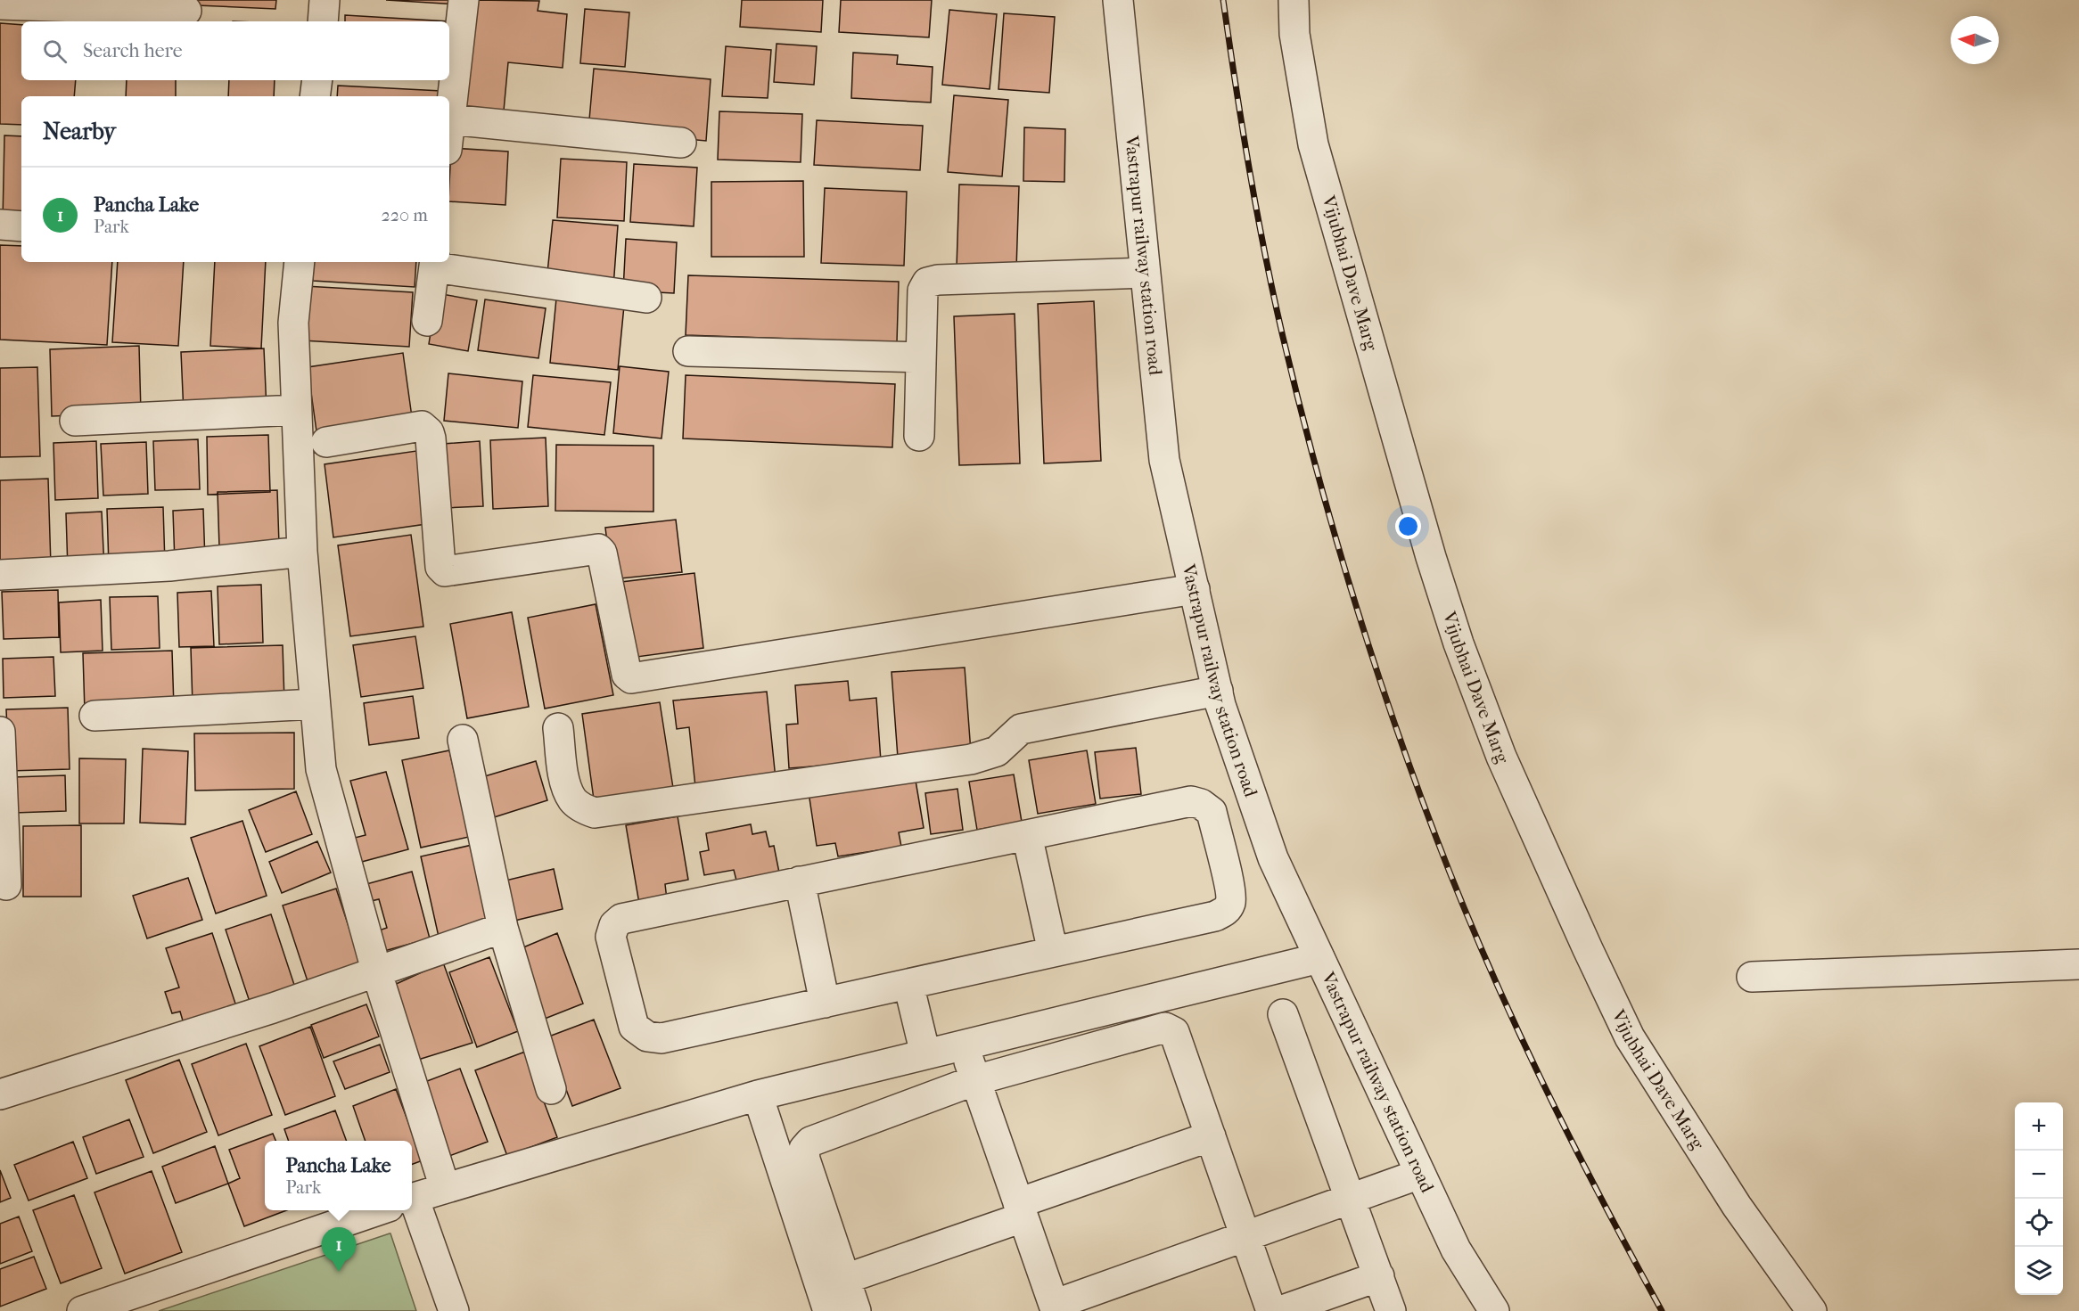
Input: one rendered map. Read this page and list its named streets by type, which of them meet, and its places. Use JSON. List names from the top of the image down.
{
  "streets": {
    "street": ["Vastrapur railway station road", "Vijubhai Dave Marg"]
  },
  "north": "left",
  "page": {
    "search": "Search here",
    "heading": "Nearby",
    "list": [
      {
        "mark": "1",
        "name": "Pancha Lake",
        "note": "Park",
        "value": "220 m"
      }
    ],
    "map_buttons": ["+", "−"],
    "popup": ["Pancha Lake", "Park"],
    "pins": "1"
  }
}
